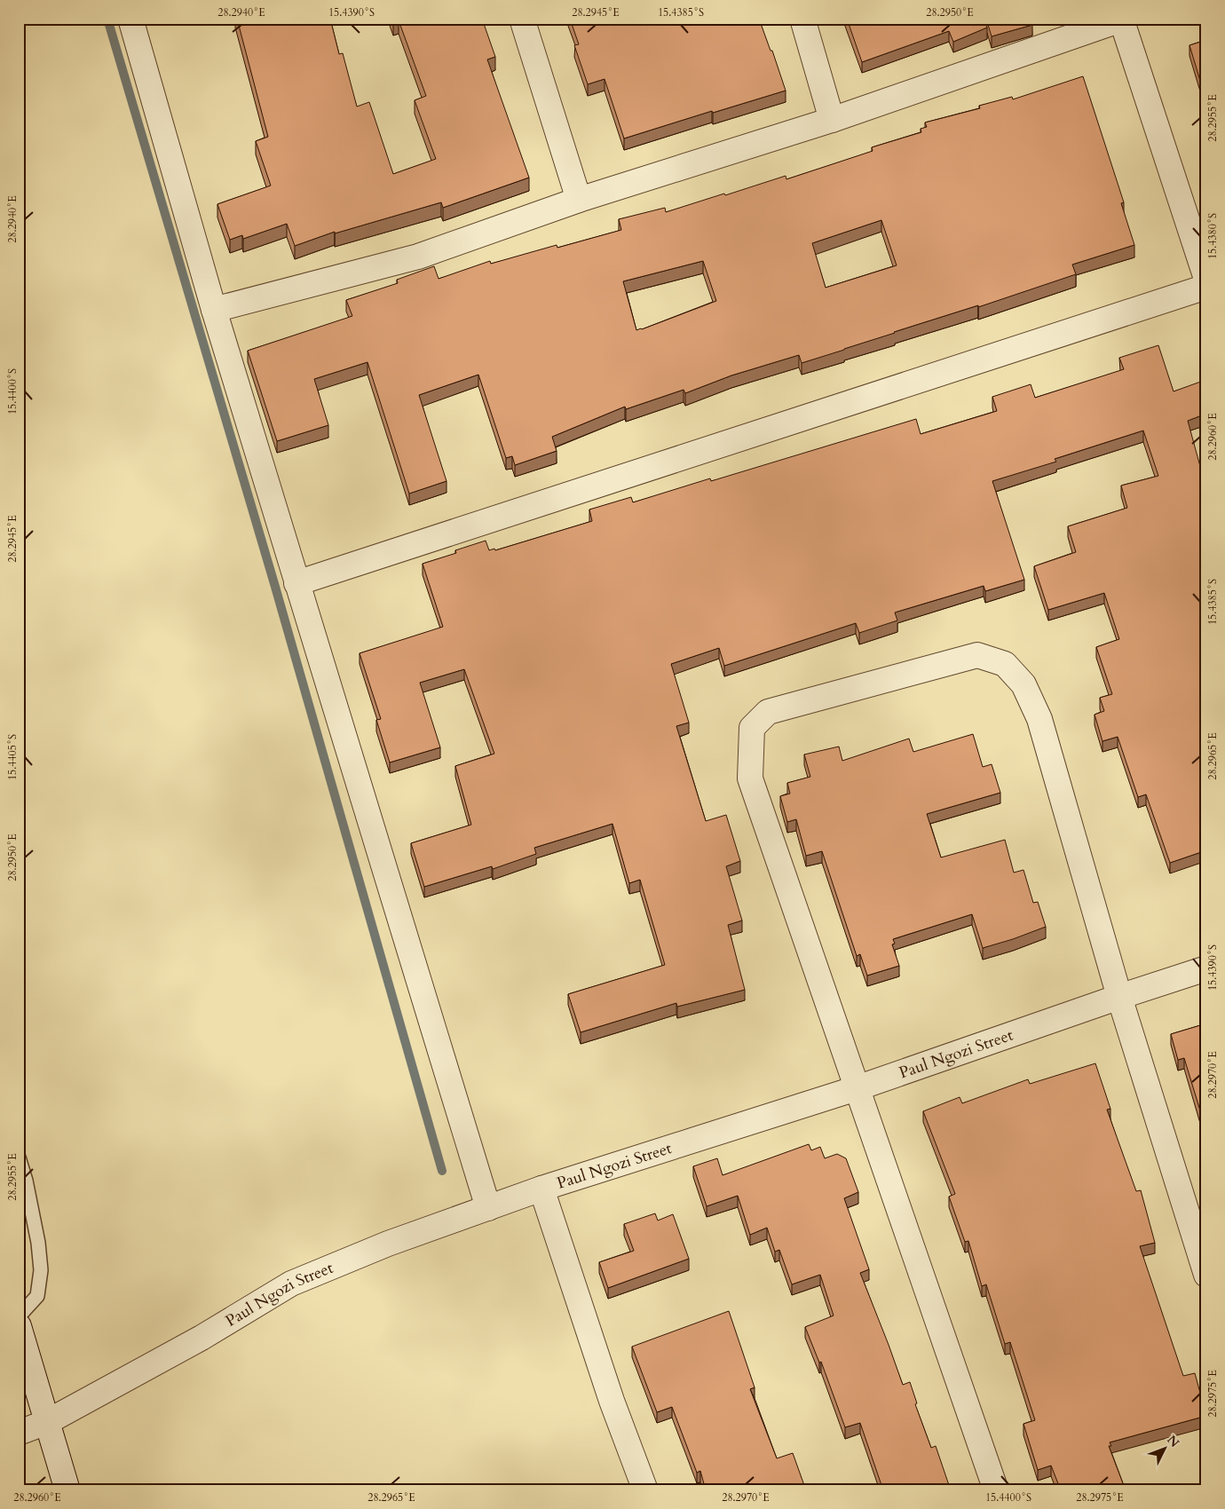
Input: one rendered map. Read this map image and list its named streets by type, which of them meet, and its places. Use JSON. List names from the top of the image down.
{
  "streets": {
    "street": ["Paul Ngozi Street"]
  },
  "north": "top right",
  "coordinates": [
    "28.2940°E",
    "15.4390°S",
    "28.2945°E",
    "15.4385°S",
    "28.2950°E",
    "28.2955°E",
    "15.4380°S",
    "15.4400°S",
    "28.2960°E",
    "28.2965°E",
    "15.4405°S",
    "28.2970°E",
    "28.2975°E"
  ]
}
